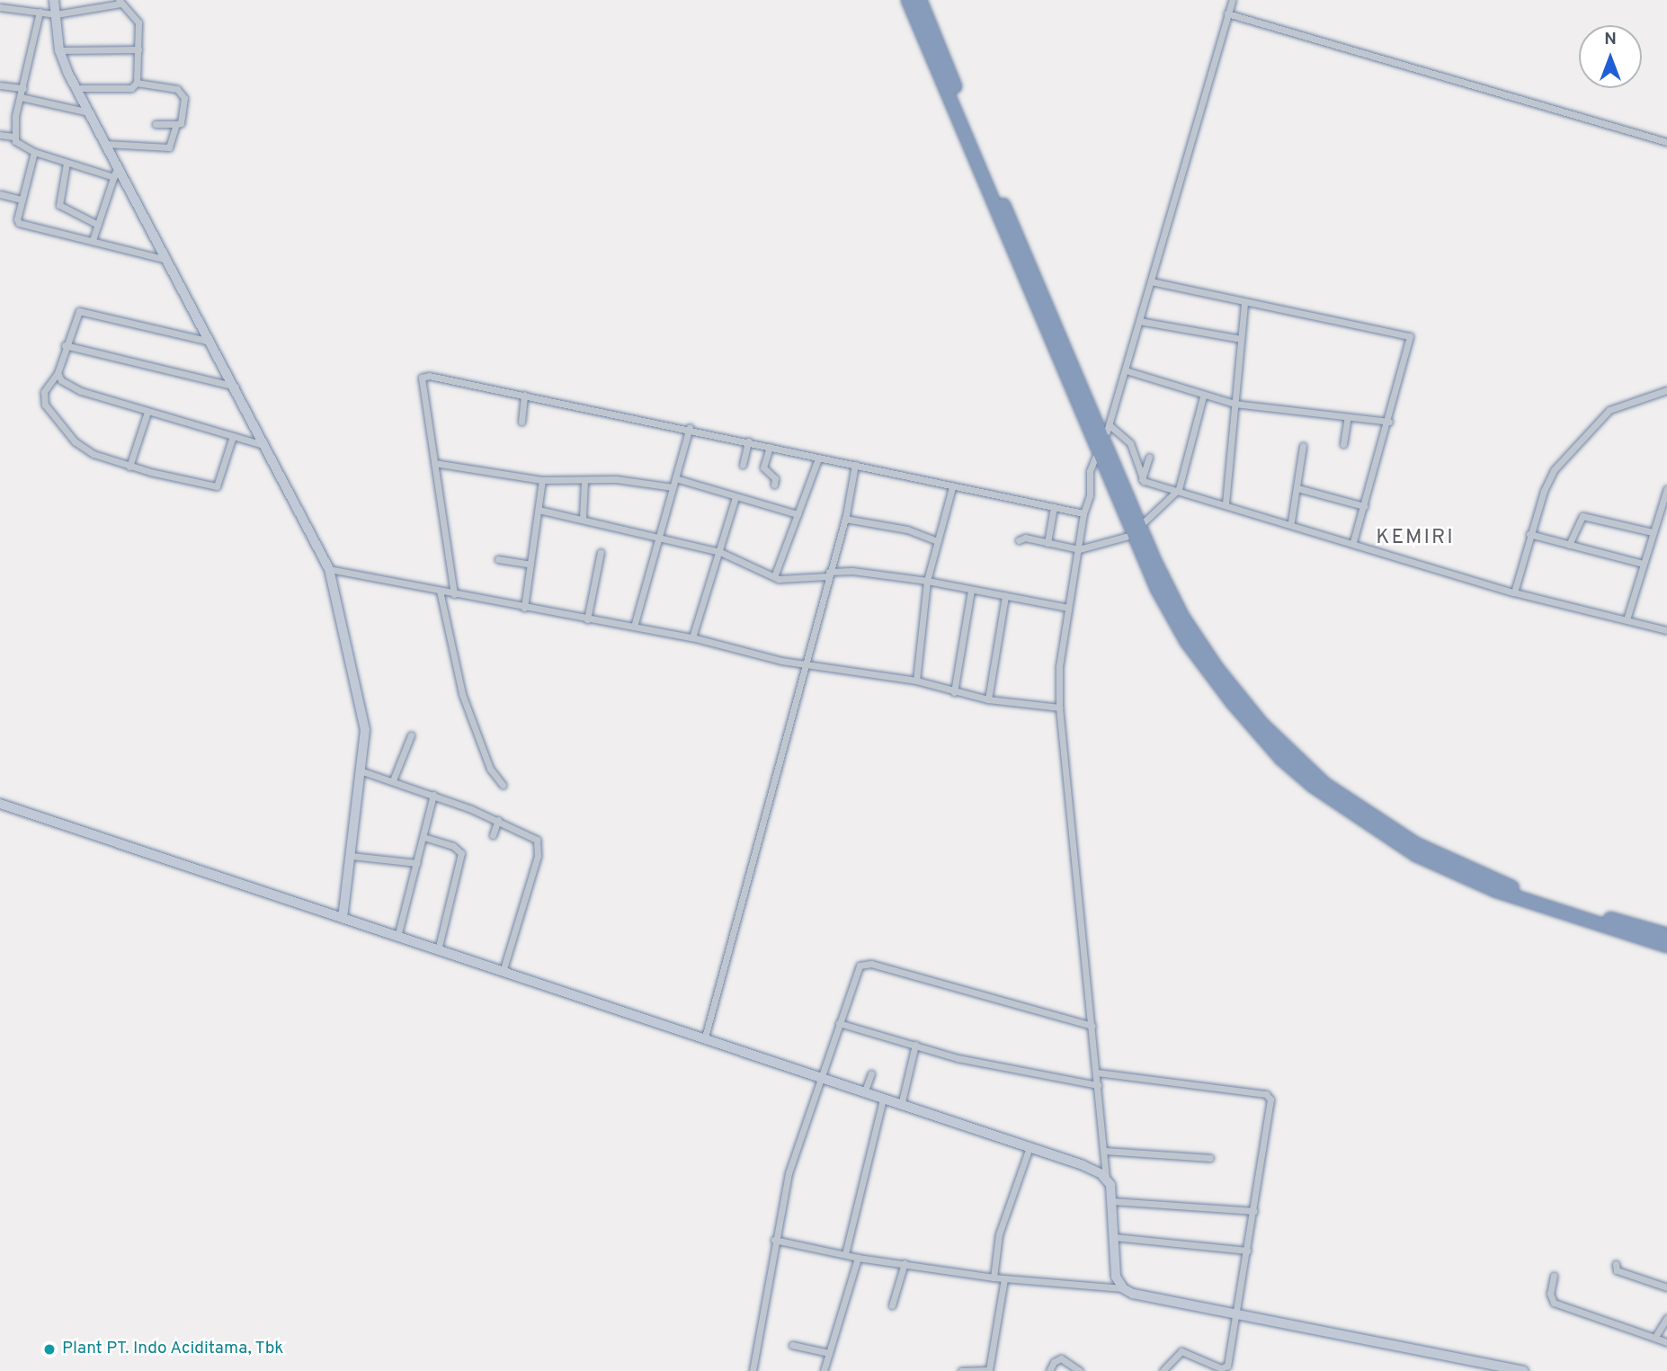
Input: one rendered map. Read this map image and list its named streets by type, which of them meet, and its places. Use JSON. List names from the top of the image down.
{
  "districts": ["KEMIRI"],
  "places": ["Plant PT. Indo Aciditama, Tbk"],
  "north": "top"
}
